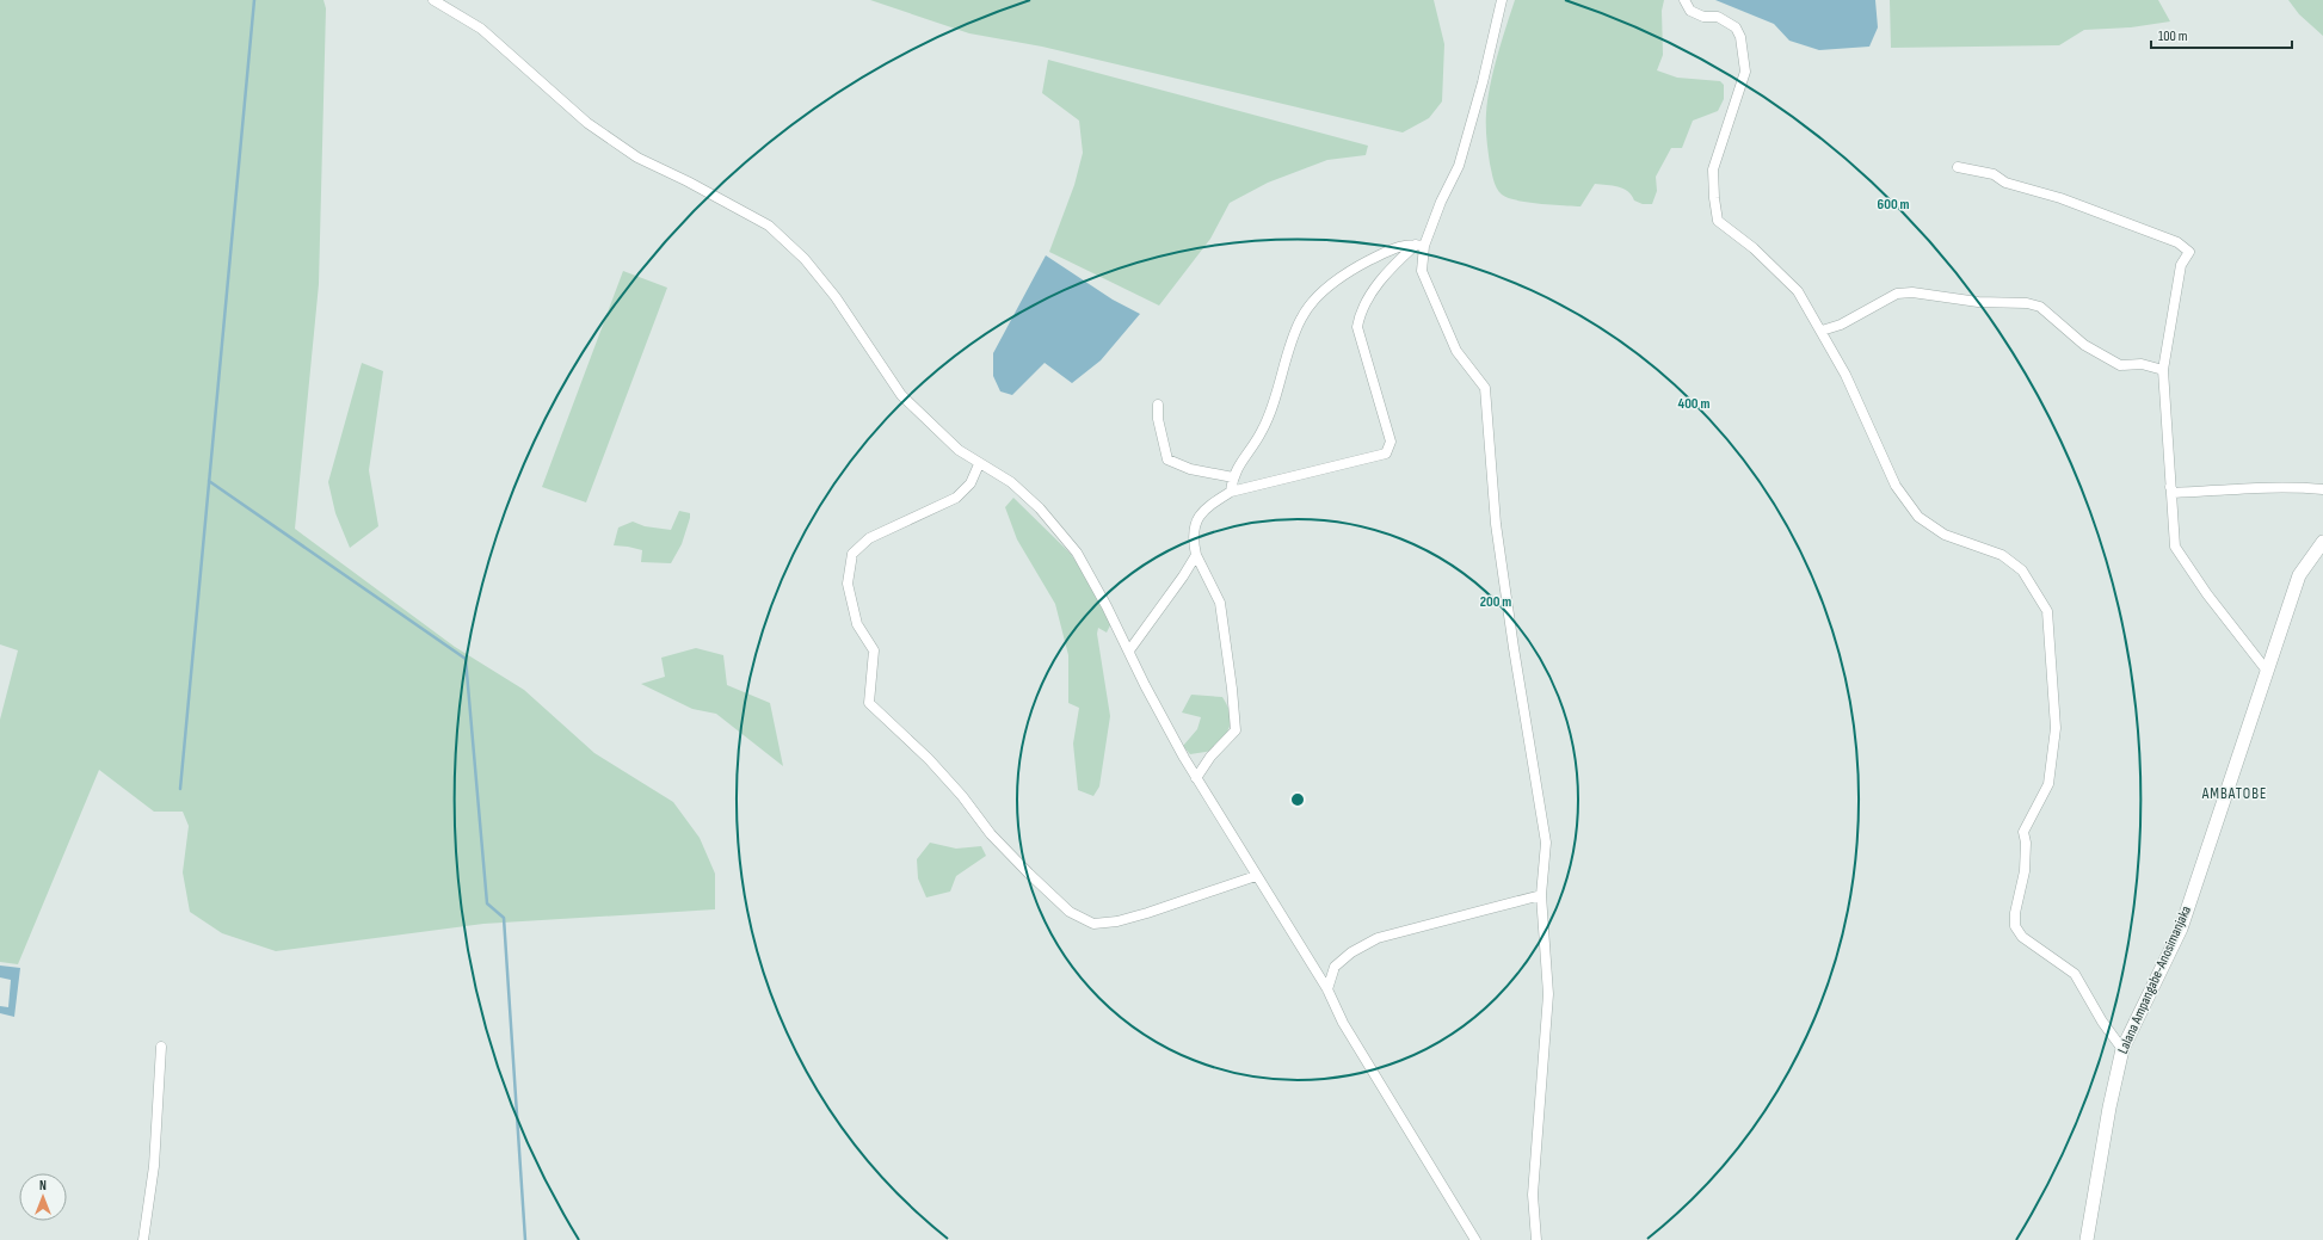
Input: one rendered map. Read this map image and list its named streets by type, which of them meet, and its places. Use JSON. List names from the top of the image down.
{
  "streets": {
    "street": ["Lalana Ampangabe-Anosimanjaka"]
  },
  "districts": ["AMBATOBE"],
  "scale_bar": "100 m",
  "north": "top",
  "rings": ["600 m", "400 m", "200 m"]
}
